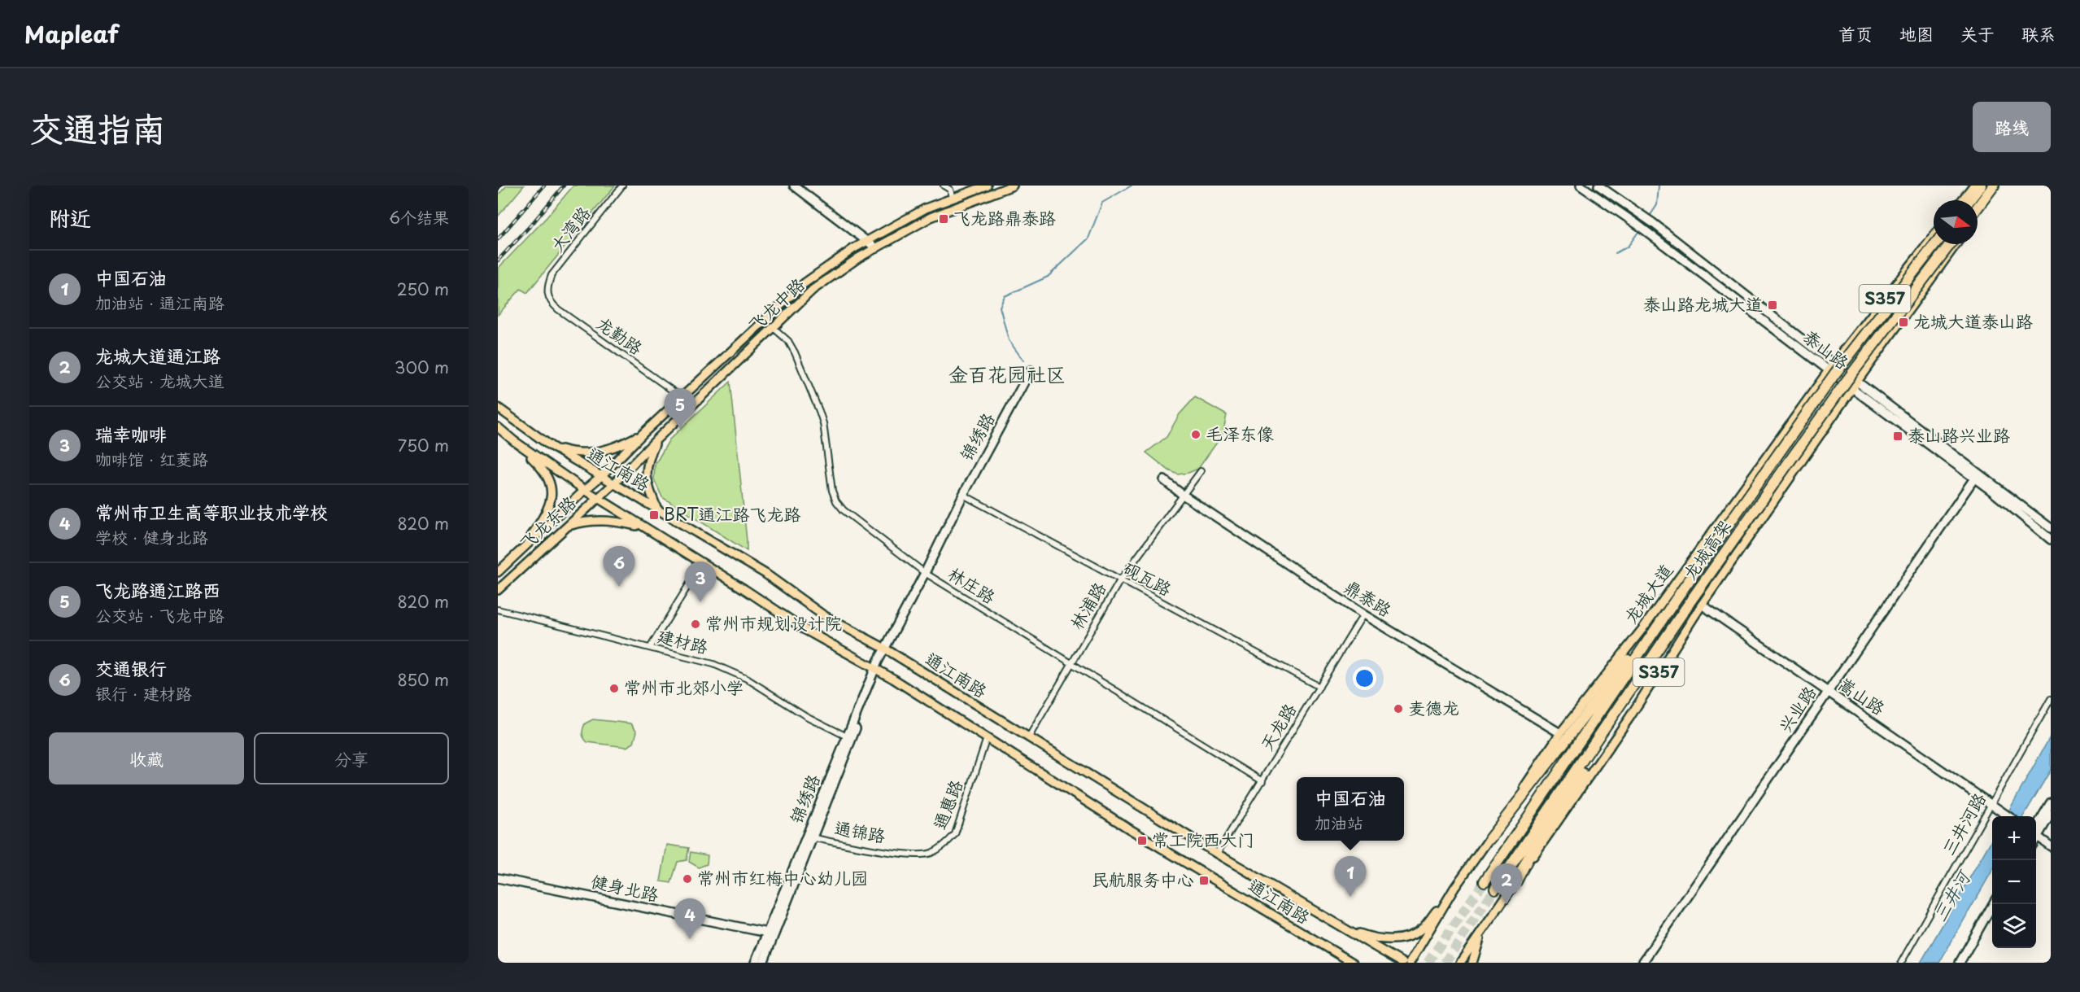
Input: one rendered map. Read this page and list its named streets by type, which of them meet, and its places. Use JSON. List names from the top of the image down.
{
  "streets": {
    "highway": ["龙城高架"],
    "main road": [
      "S357",
      "飞龙中路",
      "通江南路",
      "飞龙东路",
      "龙城大道"
    ],
    "street": [
      "大湾路",
      "龙勤路",
      "泰山路",
      "锦绣路",
      "砚瓦路",
      "林庄路",
      "鼎泰路",
      "林浦路",
      "建材路",
      "嵩山路",
      "兴业路",
      "天龙路",
      "通惠路",
      "三井河路",
      "通锦路",
      "健身北路"
    ]
  },
  "crossings": [
    ["大湾路", "龙勤路"],
    ["S357", "泰山路"],
    ["S357", "嵩山路"],
    ["飞龙中路", "龙勤路"],
    ["飞龙中路", "通江南路"],
    ["飞龙中路", "飞龙东路"],
    ["飞龙中路", "林庄路"],
    ["泰山路", "龙城大道"],
    ["泰山路", "兴业路"],
    ["锦绣路", "通江南路"],
    ["锦绣路", "砚瓦路"],
    ["锦绣路", "林庄路"],
    ["锦绣路", "建材路"],
    ["锦绣路", "通锦路"],
    ["锦绣路", "健身北路"],
    ["通江南路", "飞龙东路"],
    ["通江南路", "林浦路"],
    ["通江南路", "天龙路"],
    ["通江南路", "通惠路"],
    ["砚瓦路", "林浦路"],
    ["砚瓦路", "天龙路"],
    ["林庄路", "林浦路"],
    ["林庄路", "天龙路"],
    ["龙城大道", "鼎泰路"],
    ["鼎泰路", "林浦路"],
    ["鼎泰路", "天龙路"],
    ["嵩山路", "兴业路"],
    ["嵩山路", "三井河路"],
    ["通惠路", "通锦路"]
  ],
  "districts": ["金百花园社区"],
  "water": ["三井河"],
  "places": {
    "transit": [
      "飞龙路鼎泰路",
      "泰山路龙城大道",
      "龙城大道泰山路",
      "泰山路兴业路",
      "BRT通江路飞龙路",
      "常工院西大门",
      "民航服务中心"
    ],
    "other": [
      "毛泽东像",
      "常州市规划设计院",
      "常州市北郊小学",
      "麦德龙",
      "常州市红梅中心幼儿园"
    ]
  },
  "north": "right",
  "page": {
    "header": "Mapleaf",
    "nav": [
      "首页",
      "地图",
      "关于",
      "联系"
    ],
    "title": "交通指南",
    "buttons": [
      "路线",
      ["收藏", "分享"]
    ],
    "heading": ["附近", "6个结果"],
    "list": [
      {
        "mark": "1",
        "name": "中国石油",
        "note": "加油站 · 通江南路",
        "value": "250 m"
      },
      {
        "mark": "2",
        "name": "龙城大道通江路",
        "note": "公交站 · 龙城大道",
        "value": "300 m"
      },
      {
        "mark": "3",
        "name": "瑞幸咖啡",
        "note": "咖啡馆 · 红菱路",
        "value": "750 m"
      },
      {
        "mark": "4",
        "name": "常州市卫生高等职业技术学校",
        "note": "学校 · 健身北路",
        "value": "820 m"
      },
      {
        "mark": "5",
        "name": "飞龙路通江路西",
        "note": "公交站 · 飞龙中路",
        "value": "820 m"
      },
      {
        "mark": "6",
        "name": "交通银行",
        "note": "银行 · 建材路",
        "value": "850 m"
      }
    ],
    "pins": [
      "5",
      "6",
      "3",
      "1",
      "2",
      "4"
    ],
    "popup": ["中国石油", "加油站"],
    "map_buttons": ["+", "−"]
  }
}
